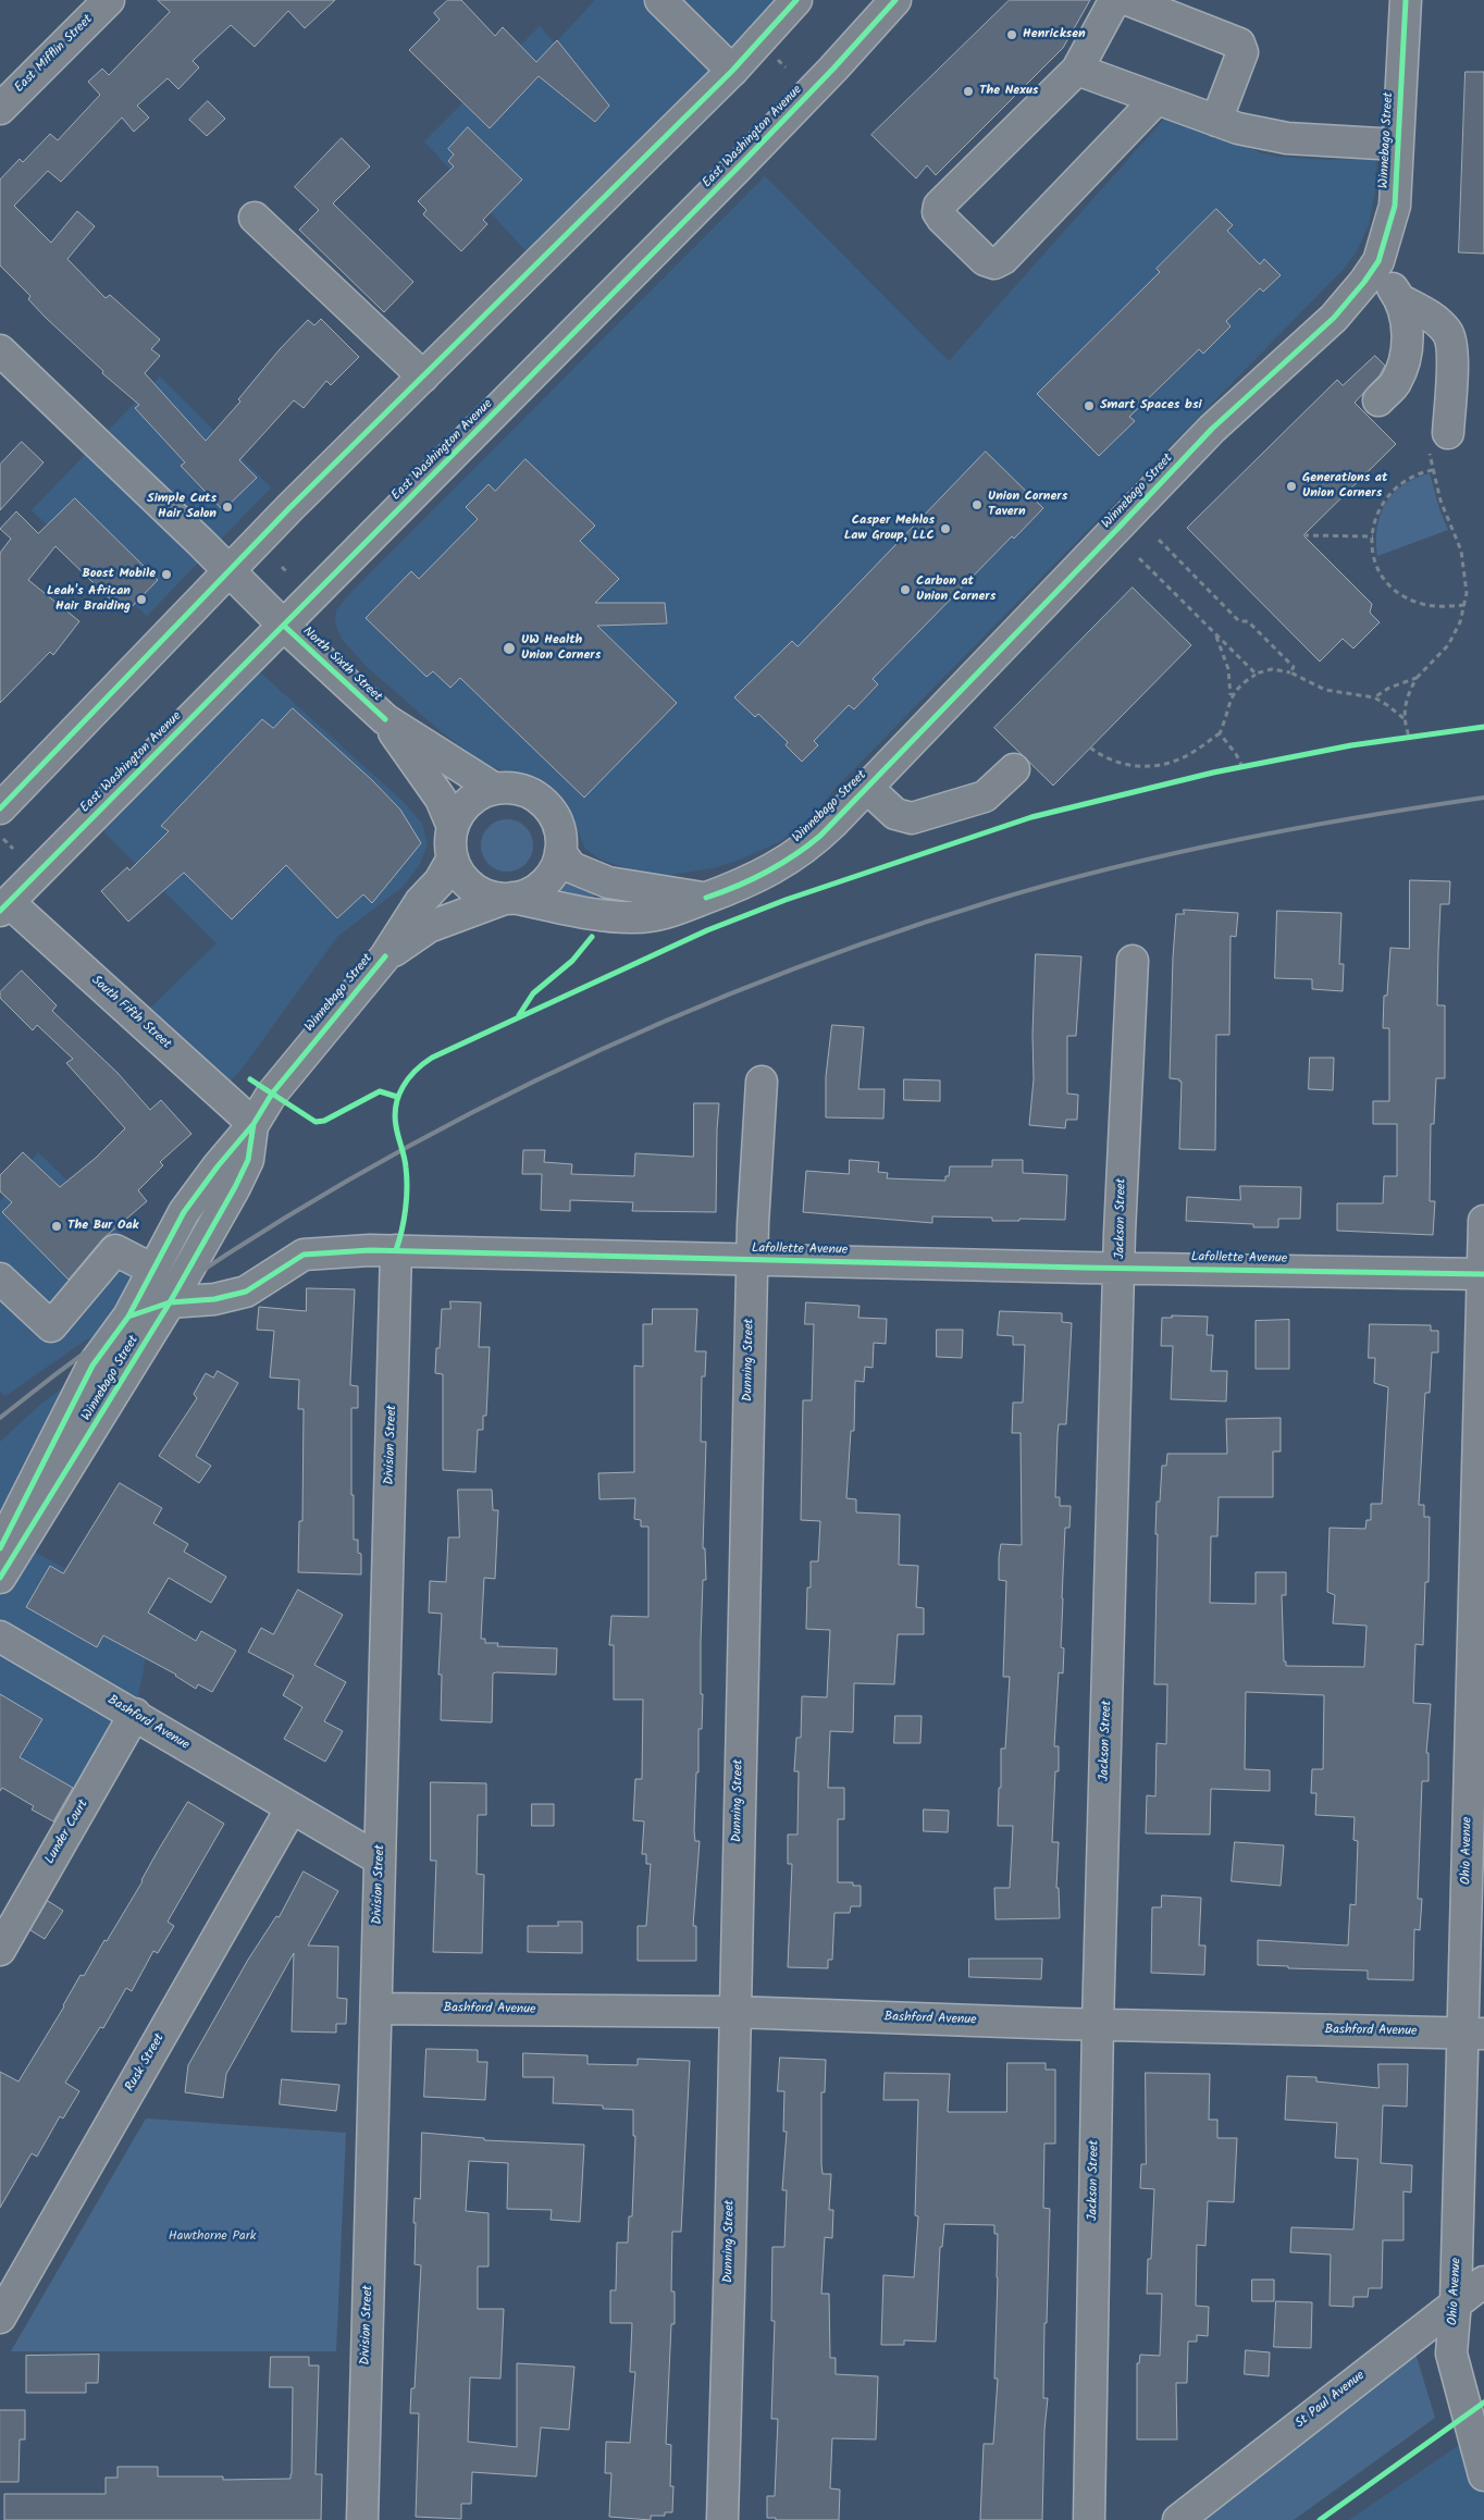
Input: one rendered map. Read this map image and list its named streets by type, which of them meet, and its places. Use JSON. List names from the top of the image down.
{
  "streets": {
    "street": [
      "East Mifflin Street",
      "East Washington Avenue",
      "Winnebago Street",
      "North Sixth Street",
      "South Fifth Street",
      "Jackson Street",
      "Lafollette Avenue",
      "Dunning Street",
      "Division Street",
      "Bashford Avenue",
      "Lunder Court",
      "Ohio Avenue",
      "Rusk Street",
      "St Paul Avenue"
    ]
  },
  "crossings": [
    ["East Washington Avenue", "North Sixth Street"],
    ["East Washington Avenue", "South Fifth Street"],
    ["Winnebago Street", "North Sixth Street"],
    ["Winnebago Street", "South Fifth Street"],
    ["Winnebago Street", "Lafollette Avenue"],
    ["Jackson Street", "Lafollette Avenue"],
    ["Jackson Street", "Bashford Avenue"],
    ["Lafollette Avenue", "Dunning Street"],
    ["Lafollette Avenue", "Division Street"],
    ["Lafollette Avenue", "Ohio Avenue"],
    ["Dunning Street", "Bashford Avenue"],
    ["Division Street", "Bashford Avenue"],
    ["Bashford Avenue", "Lunder Court"],
    ["Bashford Avenue", "Ohio Avenue"],
    ["Bashford Avenue", "Rusk Street"],
    ["Ohio Avenue", "St Paul Avenue"]
  ],
  "parks": ["Hawthorne Park"],
  "places": [
    "Henricksen",
    "The Nexus",
    "Smart Spaces bsi",
    "Generations at Union Corners",
    "Union Corners Tavern",
    "Simple Cuts Hair Salon",
    "Casper Mehlos Law Group, LLC",
    "Boost Mobile",
    "Carbon at Union Corners",
    "Leah's African Hair Braiding",
    "UW Health Union Corners",
    "The Bur Oak"
  ]
}
